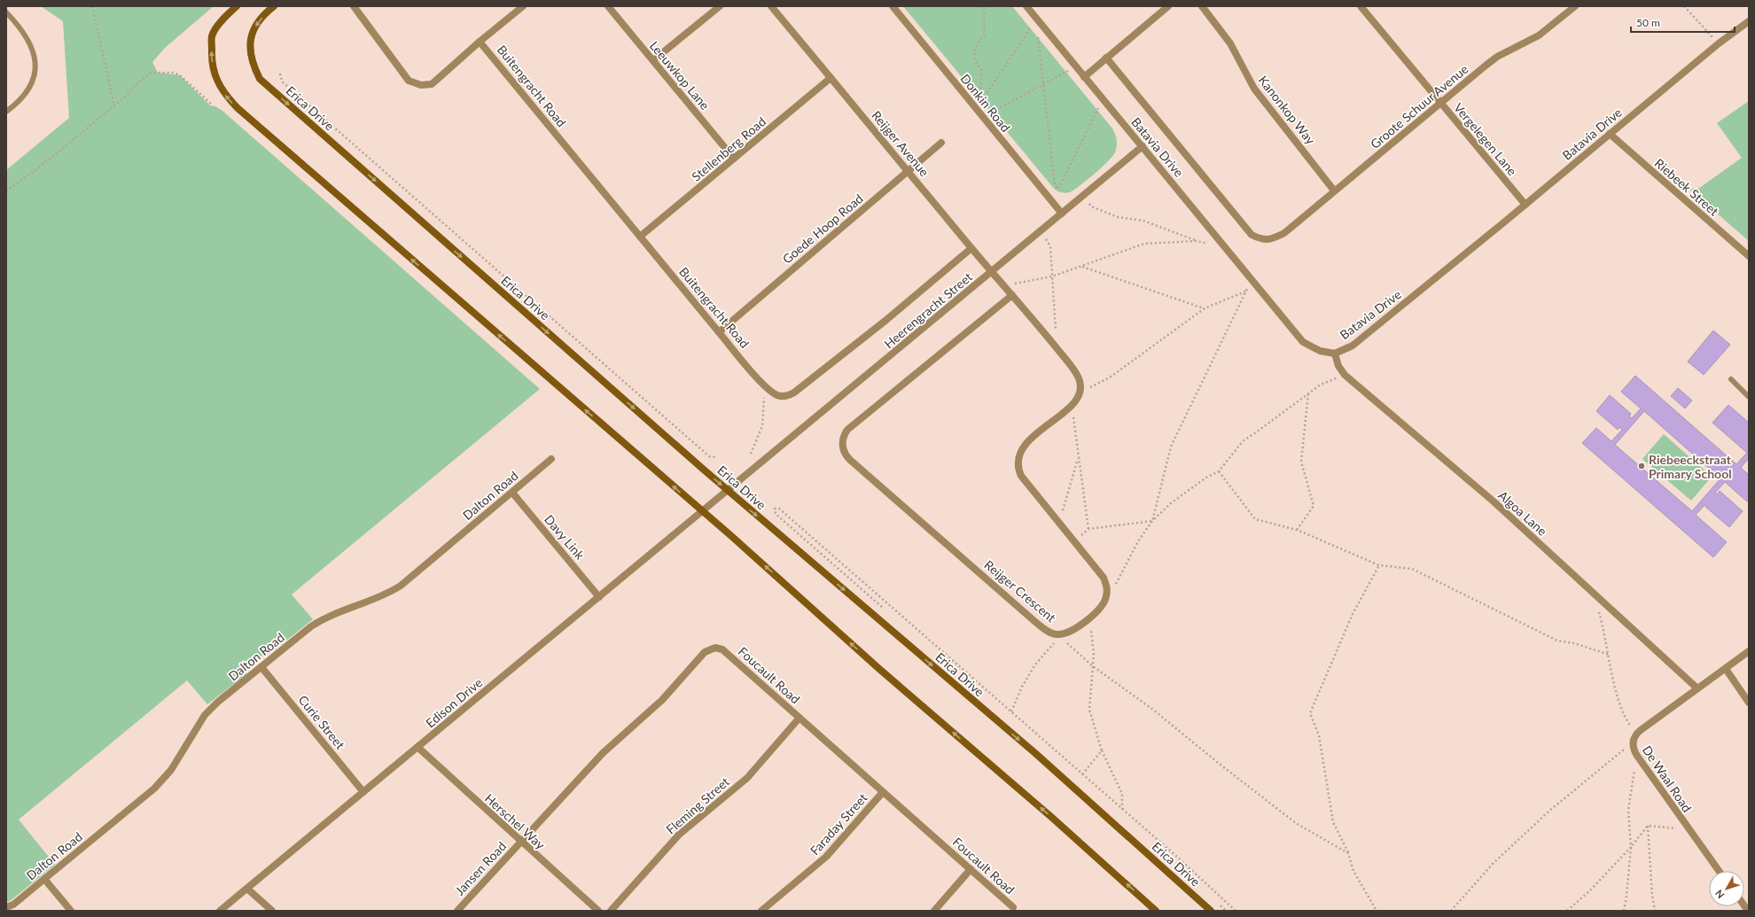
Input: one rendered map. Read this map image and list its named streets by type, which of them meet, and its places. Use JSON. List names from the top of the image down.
{
  "streets": {
    "main road": ["Erica Drive"],
    "street": [
      "Leeuwkop Lane",
      "Buitengracht Road",
      "Donkin Road",
      "Groote Schuur Avenue",
      "Kanonkop Way",
      "Batavia Drive",
      "Vergelegen Lane",
      "Reijger Avenue",
      "Stellenberg Road",
      "Riebeek Street",
      "Goede Hoop Road",
      "Heerengracht Street",
      "Dalton Road",
      "Algoa Lane",
      "Davy Link",
      "Reijger Crescent",
      "Foucault Road",
      "Edison Drive",
      "Curie Street",
      "De Waal Road",
      "Fleming Street",
      "Herschel Way",
      "Faraday Street",
      "Jansen Road"
    ]
  },
  "crossings": [
    ["Leeuwkop Lane", "Stellenberg Road"],
    ["Buitengracht Road", "Reijger Avenue"],
    ["Buitengracht Road", "Stellenberg Road"],
    ["Buitengracht Road", "Goede Hoop Road"],
    ["Donkin Road", "Heerengracht Street"],
    ["Groote Schuur Avenue", "Kanonkop Way"],
    ["Groote Schuur Avenue", "Batavia Drive"],
    ["Groote Schuur Avenue", "Vergelegen Lane"],
    ["Erica Drive", "Heerengracht Street"],
    ["Batavia Drive", "Vergelegen Lane"],
    ["Batavia Drive", "Riebeek Street"],
    ["Batavia Drive", "Heerengracht Street"],
    ["Batavia Drive", "Algoa Lane"],
    ["Reijger Avenue", "Stellenberg Road"],
    ["Reijger Avenue", "Goede Hoop Road"],
    ["Reijger Avenue", "Heerengracht Street"],
    ["Reijger Avenue", "Reijger Crescent"],
    ["Heerengracht Street", "Edison Drive"],
    ["Dalton Road", "Davy Link"],
    ["Dalton Road", "Curie Street"],
    ["Algoa Lane", "De Waal Road"],
    ["Davy Link", "Edison Drive"],
    ["Foucault Road", "Fleming Street"],
    ["Foucault Road", "Herschel Way"],
    ["Foucault Road", "Faraday Street"],
    ["Foucault Road", "Jansen Road"],
    ["Edison Drive", "Curie Street"],
    ["Edison Drive", "Herschel Way"],
    ["Herschel Way", "Jansen Road"]
  ],
  "places": ["Riebeeckstraat Primary School"],
  "scale_bar": "50 m",
  "north": "bottom left"
}
